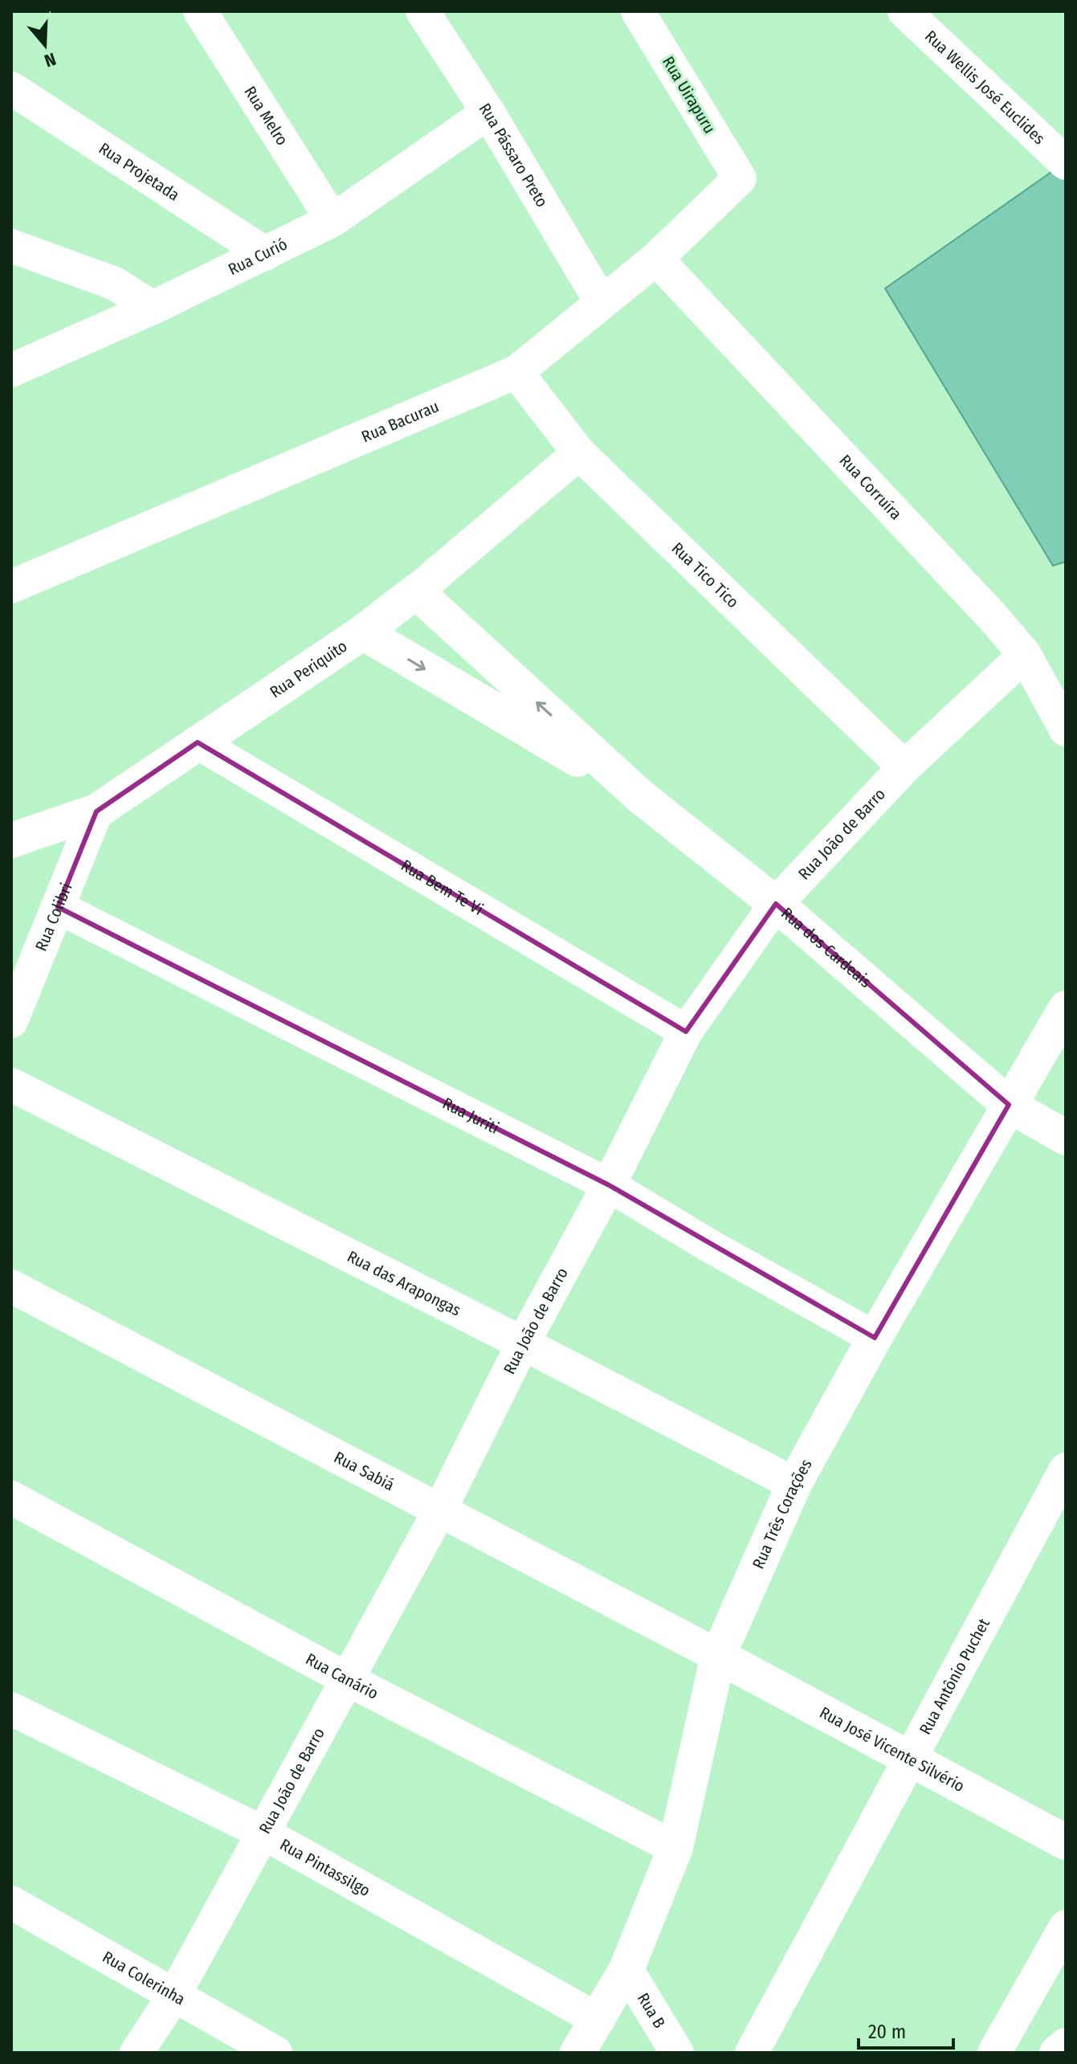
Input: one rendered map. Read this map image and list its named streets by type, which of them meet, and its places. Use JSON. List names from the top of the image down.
{
  "streets": {
    "street": [
      "Rua Wellis José Euclides",
      "Rua Uirapuru",
      "Rua Melro",
      "Rua Pássaro Preto",
      "Rua Projetada",
      "Rua Curió",
      "Rua Bacurau",
      "Rua Corruíra",
      "Rua Tico Tico",
      "Rua Periquito",
      "Rua João de Barro",
      "Rua Bem Te Vi",
      "Rua Colibri",
      "Rua dos Cardeais",
      "Rua Juriti",
      "Rua das Arapongas",
      "Rua Sabiá",
      "Rua Três Corações",
      "Rua Canário",
      "Rua Antônio Puchet",
      "Rua José Vicente Silvério",
      "Rua Pintassilgo",
      "Rua Colerinha",
      "Rua B"
    ]
  },
  "crossings": [
    ["Rua Uirapuru", "Rua Bacurau"],
    ["Rua Melro", "Rua Curió"],
    ["Rua Pássaro Preto", "Rua Curió"],
    ["Rua Pássaro Preto", "Rua Bacurau"],
    ["Rua Projetada", "Rua Curió"],
    ["Rua Bacurau", "Rua Corruíra"],
    ["Rua Bacurau", "Rua Tico Tico"],
    ["Rua Corruíra", "Rua João de Barro"],
    ["Rua Tico Tico", "Rua Periquito"],
    ["Rua Tico Tico", "Rua João de Barro"],
    ["Rua Periquito", "Rua Bem Te Vi"],
    ["Rua Periquito", "Rua Colibri"],
    ["Rua Periquito", "Rua dos Cardeais"],
    ["Rua João de Barro", "Rua Bem Te Vi"],
    ["Rua João de Barro", "Rua dos Cardeais"],
    ["Rua João de Barro", "Rua Juriti"],
    ["Rua João de Barro", "Rua das Arapongas"],
    ["Rua João de Barro", "Rua Sabiá"],
    ["Rua João de Barro", "Rua Canário"],
    ["Rua João de Barro", "Rua Pintassilgo"],
    ["Rua João de Barro", "Rua Colerinha"],
    ["Rua Colibri", "Rua Juriti"],
    ["Rua dos Cardeais", "Rua Três Corações"],
    ["Rua Juriti", "Rua Três Corações"],
    ["Rua das Arapongas", "Rua Três Corações"],
    ["Rua Sabiá", "Rua Três Corações"],
    ["Rua Sabiá", "Rua José Vicente Silvério"],
    ["Rua Três Corações", "Rua Canário"],
    ["Rua Três Corações", "Rua José Vicente Silvério"],
    ["Rua Três Corações", "Rua Pintassilgo"],
    ["Rua Três Corações", "Rua B"],
    ["Rua Antônio Puchet", "Rua José Vicente Silvério"]
  ],
  "scale_bar": "20 m",
  "north": "bottom"
}
